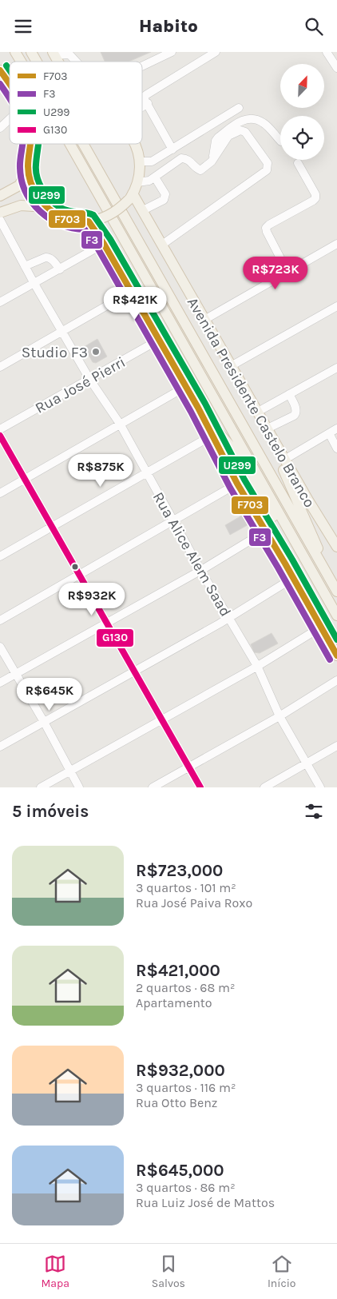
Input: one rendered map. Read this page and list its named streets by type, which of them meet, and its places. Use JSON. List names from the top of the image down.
{
  "streets": {
    "main road": ["Avenida Presidente Castelo Branco"],
    "street": ["Rua José Pierri", "Rua Alice Alem Saad"]
  },
  "crossings": [
    ["Rua José Pierri", "Rua Alice Alem Saad"]
  ],
  "places": ["Studio F3"],
  "lines": [
    "transit line U299",
    "transit line F703",
    "transit line F3",
    "transit line G130"
  ],
  "legend": [
    "F703",
    "F3",
    "U299",
    "G130"
  ],
  "north": "top right",
  "page": {
    "header": "Habito",
    "price": [
      "R$723K",
      "R$421K",
      "R$875K",
      "R$932K",
      "R$645K"
    ],
    "heading": "5 imóveis",
    "list": [
      {
        "name": "R$723,000",
        "note": "3 quartos · 101 m² · Rua José Paiva Roxo"
      },
      {
        "name": "R$421,000",
        "note": "2 quartos · 68 m² · Apartamento"
      },
      {
        "name": "R$932,000",
        "note": "3 quartos · 116 m² · Rua Otto Benz"
      },
      {
        "name": "R$645,000",
        "note": "3 quartos · 86 m² · Rua Luiz José de Mattos"
      }
    ],
    "tabs": ["Mapa", "Salvos", "Início"]
  }
}
